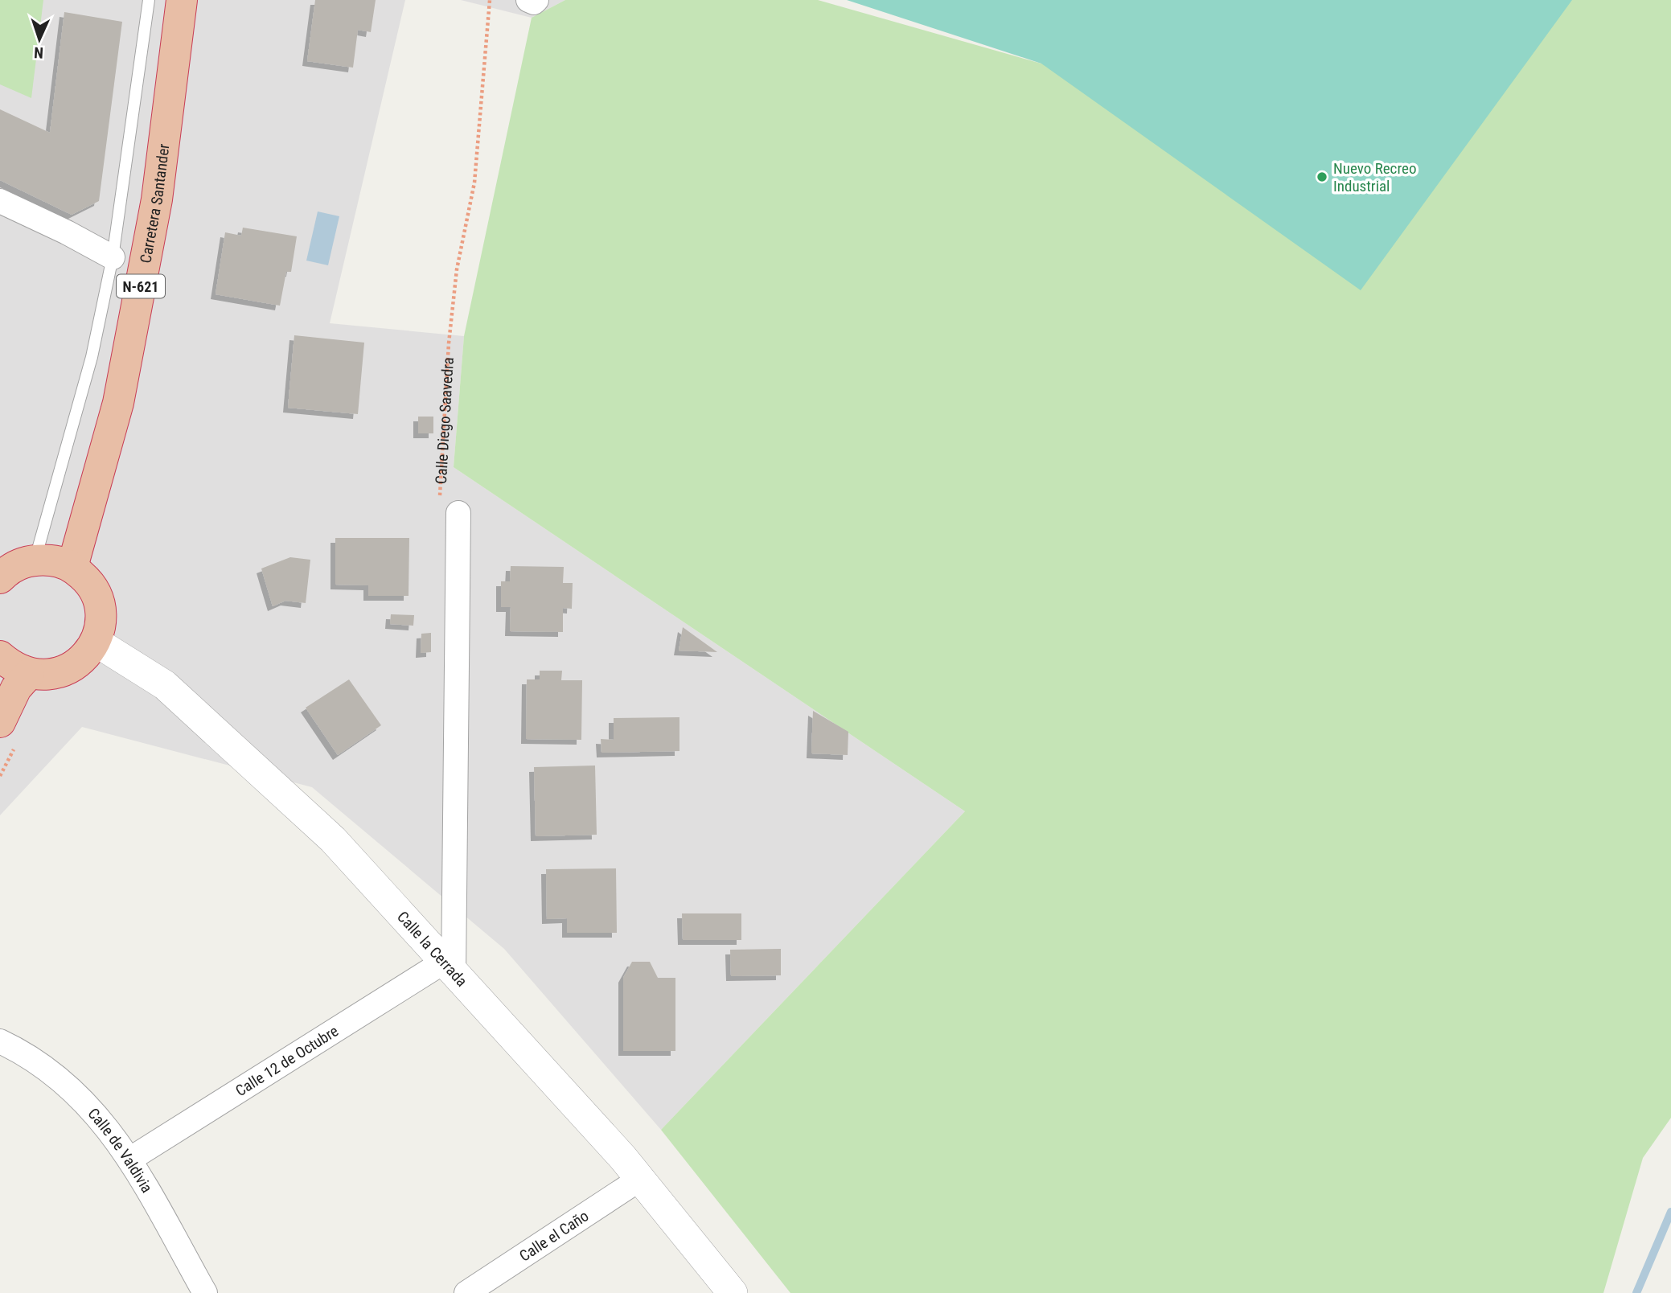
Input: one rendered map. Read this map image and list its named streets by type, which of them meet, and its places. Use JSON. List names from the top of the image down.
{
  "streets": {
    "highway": ["Carretera Santander", "N-621"],
    "street": [
      "Calle la Cerrada",
      "Calle 12 de Octubre",
      "Calle de Valdivia",
      "Calle el Caño"
    ],
    "path": ["Calle Diego Saavedra"]
  },
  "crossings": [
    ["Calle la Cerrada", "Calle 12 de Octubre"],
    ["Calle la Cerrada", "Calle el Caño"],
    ["Calle 12 de Octubre", "Calle de Valdivia"]
  ],
  "places": ["Nuevo Recreo Industrial"],
  "north": "bottom"
}
